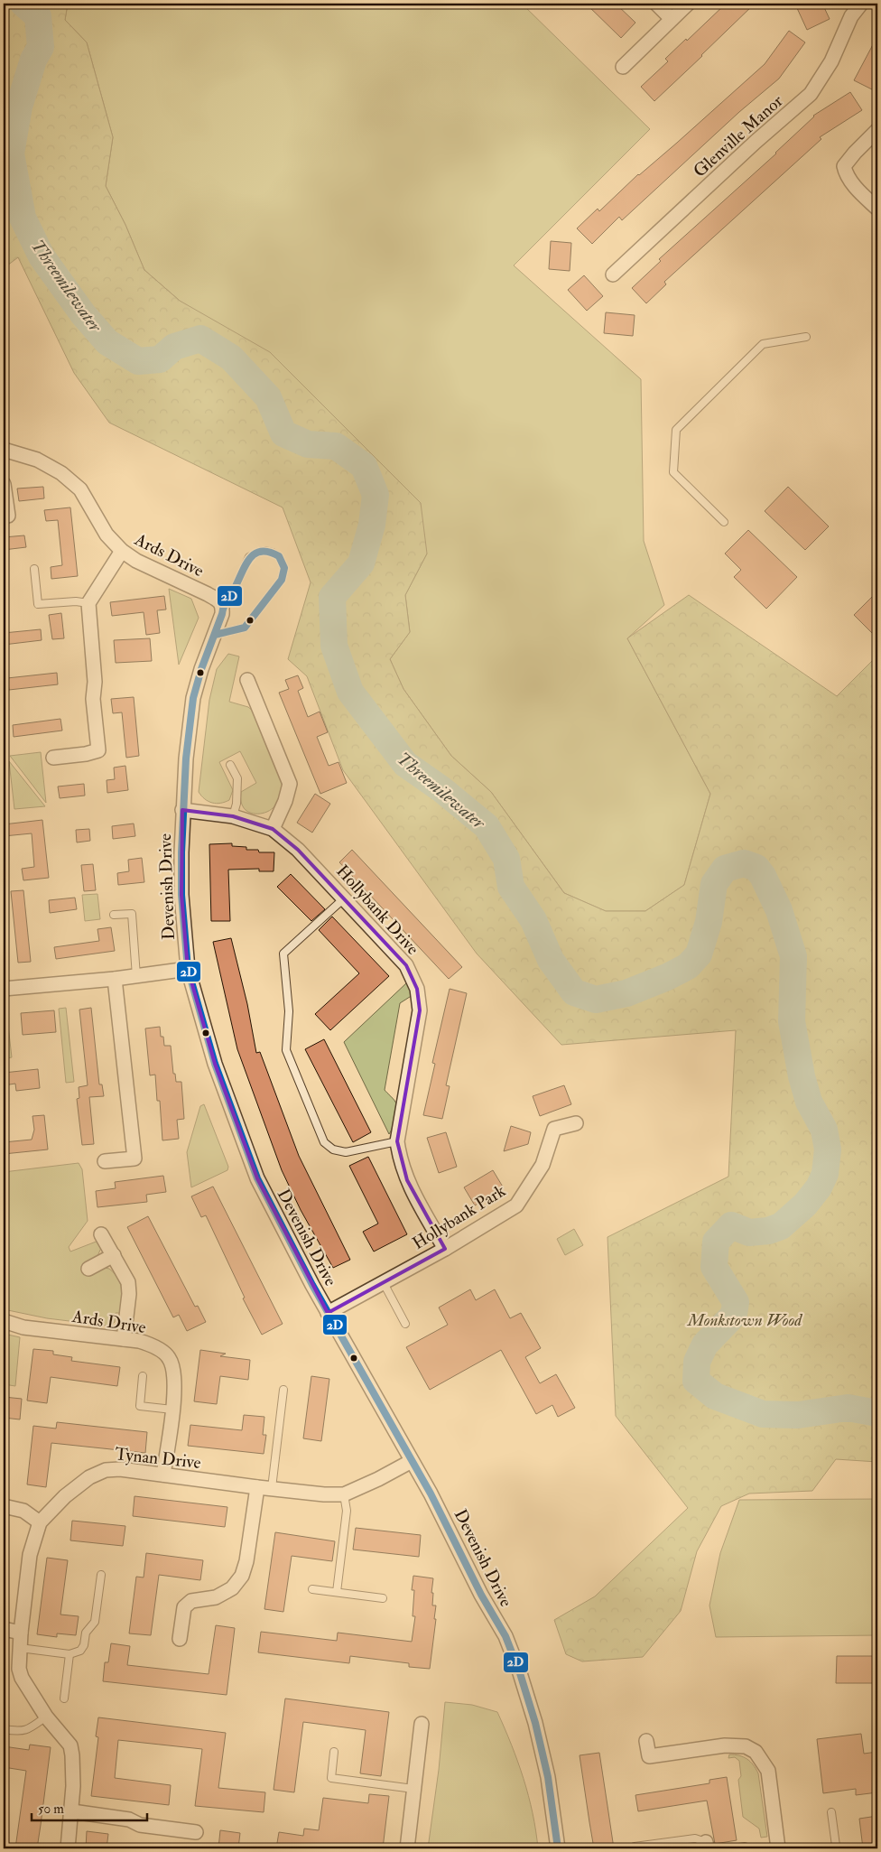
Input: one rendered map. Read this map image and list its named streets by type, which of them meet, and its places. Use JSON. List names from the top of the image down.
{
  "streets": {
    "street": [
      "Glenville Manor",
      "Ards Drive",
      "Devenish Drive",
      "Hollybank Drive",
      "Hollybank Park",
      "Tynan Drive"
    ]
  },
  "crossings": [
    ["Ards Drive", "Devenish Drive"],
    ["Ards Drive", "Tynan Drive"],
    ["Devenish Drive", "Hollybank Drive"],
    ["Devenish Drive", "Hollybank Park"],
    ["Devenish Drive", "Tynan Drive"],
    ["Hollybank Drive", "Hollybank Park"]
  ],
  "water": ["Threemilewater"],
  "parks": ["Monkstown Wood"],
  "lines": ["transit line 2D"],
  "scale_bar": "50 m"
}
